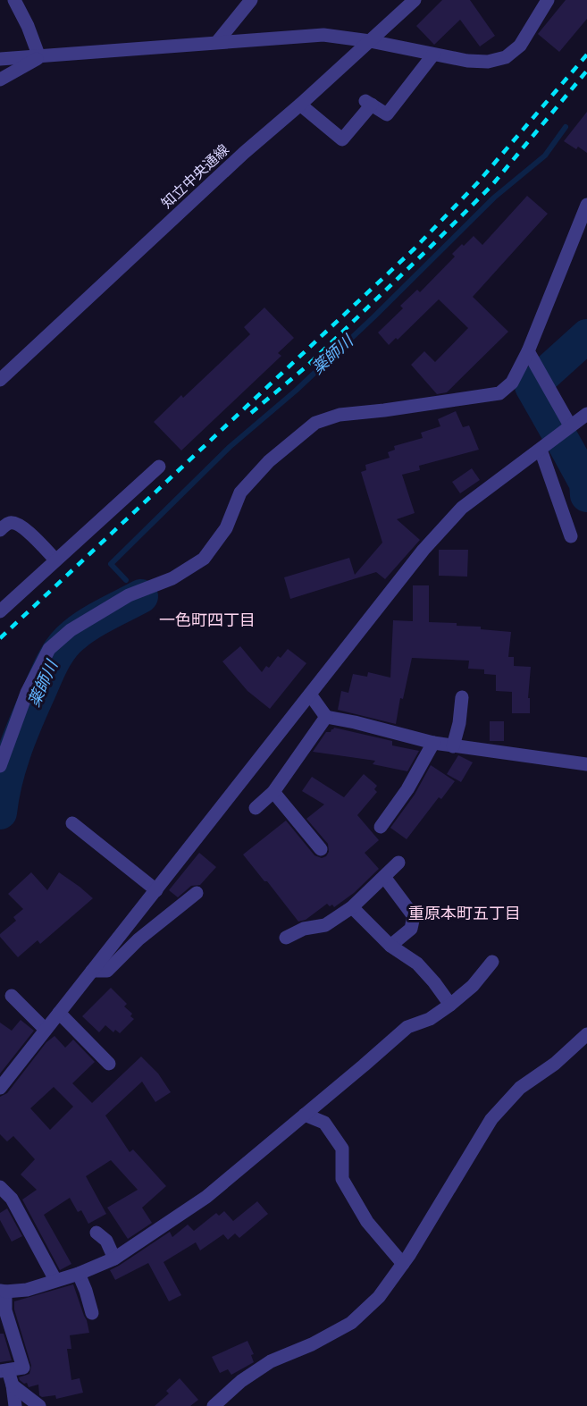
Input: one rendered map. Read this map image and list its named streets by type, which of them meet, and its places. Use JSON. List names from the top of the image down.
{
  "streets": {
    "street": ["知立中央通線"]
  },
  "districts": ["一色町四丁目", "重原本町五丁目"],
  "water": ["薬師川"]
}
